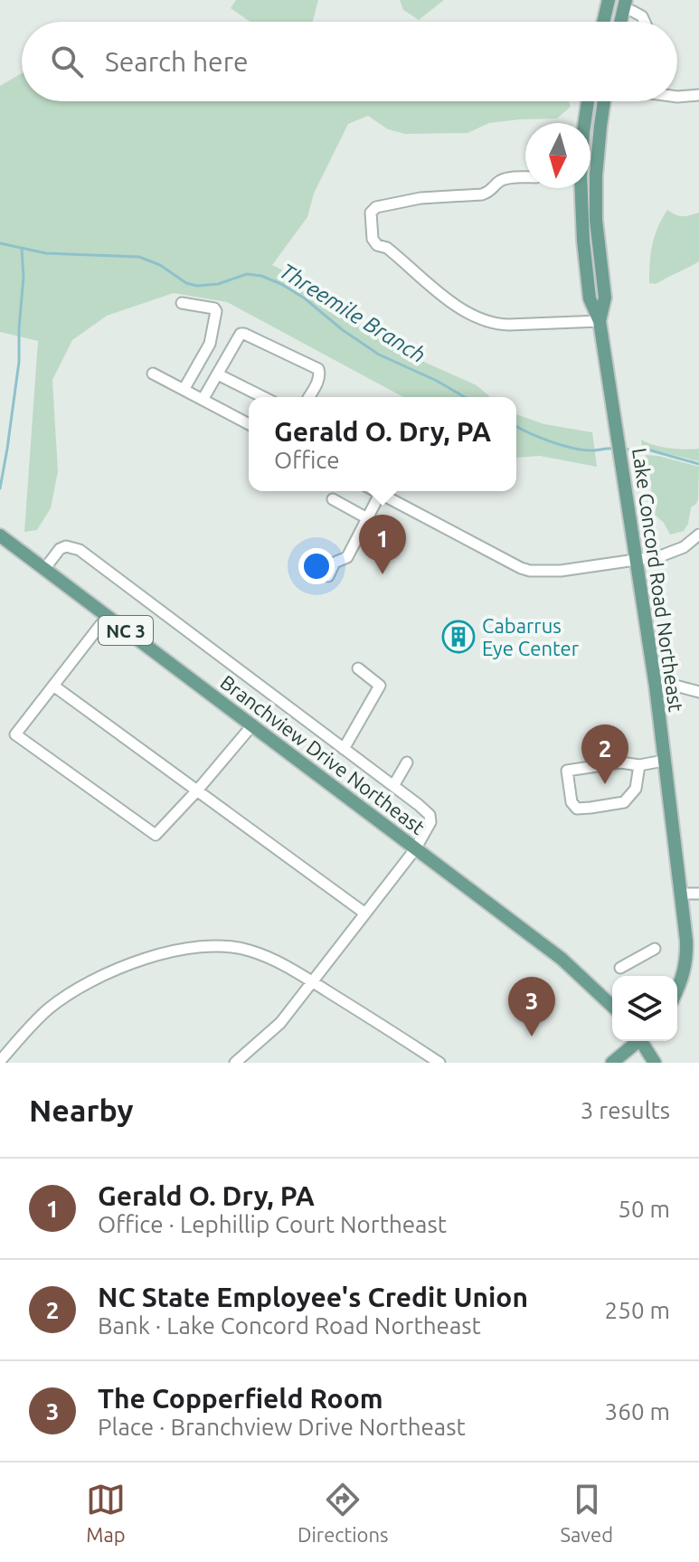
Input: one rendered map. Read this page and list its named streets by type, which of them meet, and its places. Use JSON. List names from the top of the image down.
{
  "streets": {
    "main road": ["Lake Concord Road Northeast", "NC 3", "Branchview Drive Northeast"]
  },
  "water": ["Threemile Branch"],
  "places": {
    "building": ["Cabarrus Eye Center"]
  },
  "north": "bottom",
  "page": {
    "search": "Search here",
    "popup": ["Gerald O. Dry, PA", "Office"],
    "pins": ["1", "2", "3"],
    "heading": ["Nearby", "3 results"],
    "list": [
      {
        "mark": "1",
        "name": "Gerald O. Dry, PA",
        "note": "Office · Lephillip Court Northeast",
        "value": "50 m"
      },
      {
        "mark": "2",
        "name": "NC State Employee's Credit Union",
        "note": "Bank · Lake Concord Road Northeast",
        "value": "250 m"
      },
      {
        "mark": "3",
        "name": "The Copperfield Room",
        "note": "Place · Branchview Drive Northeast",
        "value": "360 m"
      }
    ],
    "nav": ["Map", "Directions", "Saved"]
  }
}
